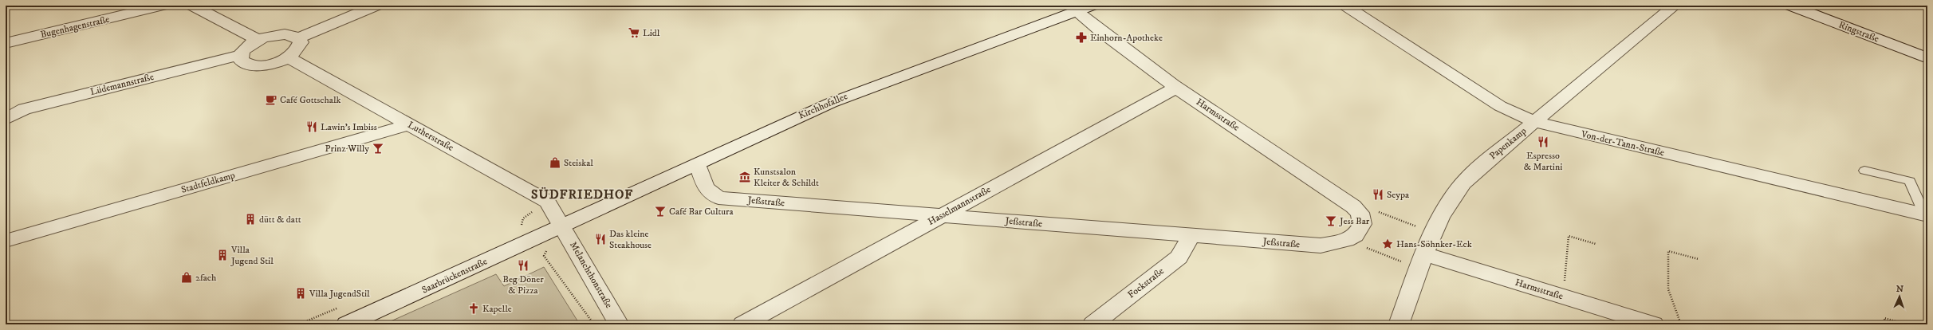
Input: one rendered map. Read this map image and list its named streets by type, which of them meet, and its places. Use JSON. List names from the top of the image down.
{
  "streets": {
    "street": [
      "Bugenhagenstraße",
      "Ringstraße",
      "Lüdemannstraße",
      "Kirchhofallee",
      "Harmsstraße",
      "Lutherstraße",
      "Papenkamp",
      "Von-der-Tann-Straße",
      "Stadtfeldkamp",
      "Jeßstraße",
      "Hasselmannstraße",
      "Melanchthonstraße",
      "Saarbrückenstraße",
      "Fockstraße"
    ]
  },
  "crossings": [
    ["Kirchhofallee", "Harmsstraße"],
    ["Kirchhofallee", "Lutherstraße"],
    ["Kirchhofallee", "Jeßstraße"],
    ["Kirchhofallee", "Melanchthonstraße"],
    ["Kirchhofallee", "Saarbrückenstraße"],
    ["Harmsstraße", "Papenkamp"],
    ["Harmsstraße", "Jeßstraße"],
    ["Harmsstraße", "Hasselmannstraße"],
    ["Lutherstraße", "Stadtfeldkamp"],
    ["Lutherstraße", "Melanchthonstraße"],
    ["Lutherstraße", "Saarbrückenstraße"],
    ["Papenkamp", "Von-der-Tann-Straße"],
    ["Jeßstraße", "Hasselmannstraße"],
    ["Jeßstraße", "Fockstraße"],
    ["Melanchthonstraße", "Saarbrückenstraße"]
  ],
  "districts": ["SÜDFRIEDHOF"],
  "places": {
    "supermarket": ["Lidl"],
    "pharmacy": ["Einhorn-Apotheke"],
    "cafe": ["Café Gottschalk"],
    "restaurant": [
      "Lawin’s Imbiss",
      "Espresso & Martini",
      "Seypa",
      "Das kleine Steakhouse",
      "Beg Döner & Pizza"
    ],
    "bar": ["Prinz Willy", "Café Bar Cultura", "Jess Bar"],
    "shop": ["Steiskal", "2fach"],
    "museum": ["Kunstsalon Kleiter & Schildt"],
    "building": ["dütt & datt", "Villa Jugend Stil", "Villa JugendStil"],
    "place": ["Hans-Söhnker-Eck"],
    "church": ["Kapelle"]
  },
  "north": "top"
}
